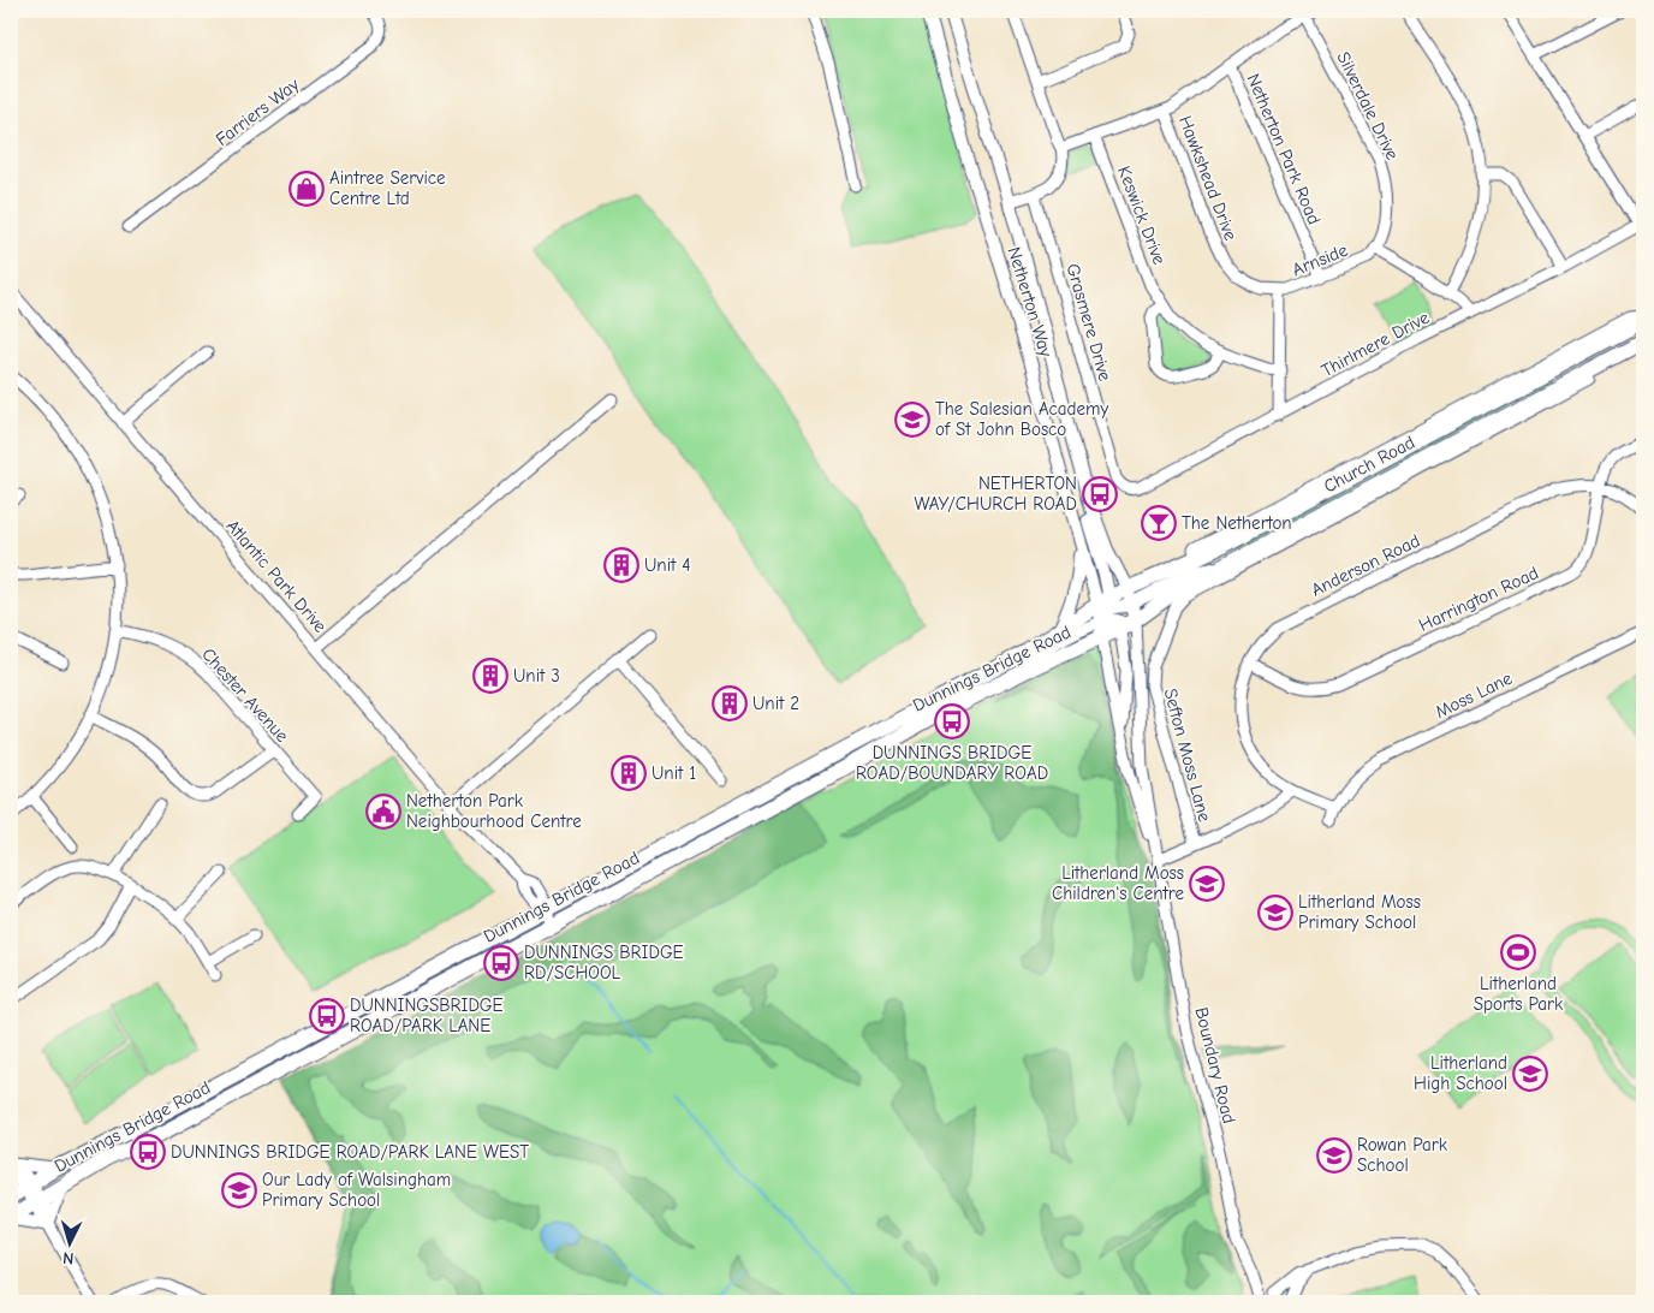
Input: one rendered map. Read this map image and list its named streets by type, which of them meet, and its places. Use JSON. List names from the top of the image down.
{
  "streets": {
    "highway": ["Church Road", "Dunnings Bridge Road"],
    "main road": ["Netherton Way"],
    "street": [
      "Silverdale Drive",
      "Farriers Way",
      "Netherton Park Road",
      "Hawkshead Drive",
      "Keswick Drive",
      "Arnside",
      "Grasmere Drive",
      "Thirlmere Drive",
      "Anderson Road",
      "Atlantic Park Drive",
      "Harrington Road",
      "Chester Avenue",
      "Moss Lane",
      "Sefton Moss Lane",
      "Boundary Road"
    ]
  },
  "crossings": [
    ["Silverdale Drive", "Arnside"],
    ["Netherton Park Road", "Arnside"],
    ["Hawkshead Drive", "Arnside"],
    ["Keswick Drive", "Arnside"],
    ["Arnside", "Thirlmere Drive"],
    ["Netherton Way", "Church Road"],
    ["Netherton Way", "Dunnings Bridge Road"],
    ["Grasmere Drive", "Thirlmere Drive"],
    ["Church Road", "Dunnings Bridge Road"],
    ["Church Road", "Sefton Moss Lane"],
    ["Church Road", "Boundary Road"],
    ["Anderson Road", "Harrington Road"],
    ["Atlantic Park Drive", "Dunnings Bridge Road"],
    ["Dunnings Bridge Road", "Boundary Road"]
  ],
  "places": {
    "shop": ["Aintree Service Centre Ltd"],
    "school or university": [
      "The Salesian Academy of St John Bosco",
      "Litherland Moss Children's Centre",
      "Litherland Moss Primary School",
      "Litherland High School",
      "Rowan Park School",
      "Our Lady of Walsingham Primary School"
    ],
    "bus stop": [
      "NETHERTON WAY/CHURCH ROAD",
      "DUNNINGS BRIDGE ROAD/BOUNDARY ROAD",
      "DUNNINGS BRIDGE RD/SCHOOL",
      "DUNNINGSBRIDGE ROAD/PARK LANE",
      "DUNNINGS BRIDGE ROAD/PARK LANE WEST"
    ],
    "bar": ["The Netherton"],
    "building": [
      "Unit 4",
      "Unit 3",
      "Unit 2",
      "Unit 1"
    ],
    "public building": ["Netherton Park Neighbourhood Centre"],
    "sports": ["Litherland Sports Park"]
  },
  "north": "bottom"
}
